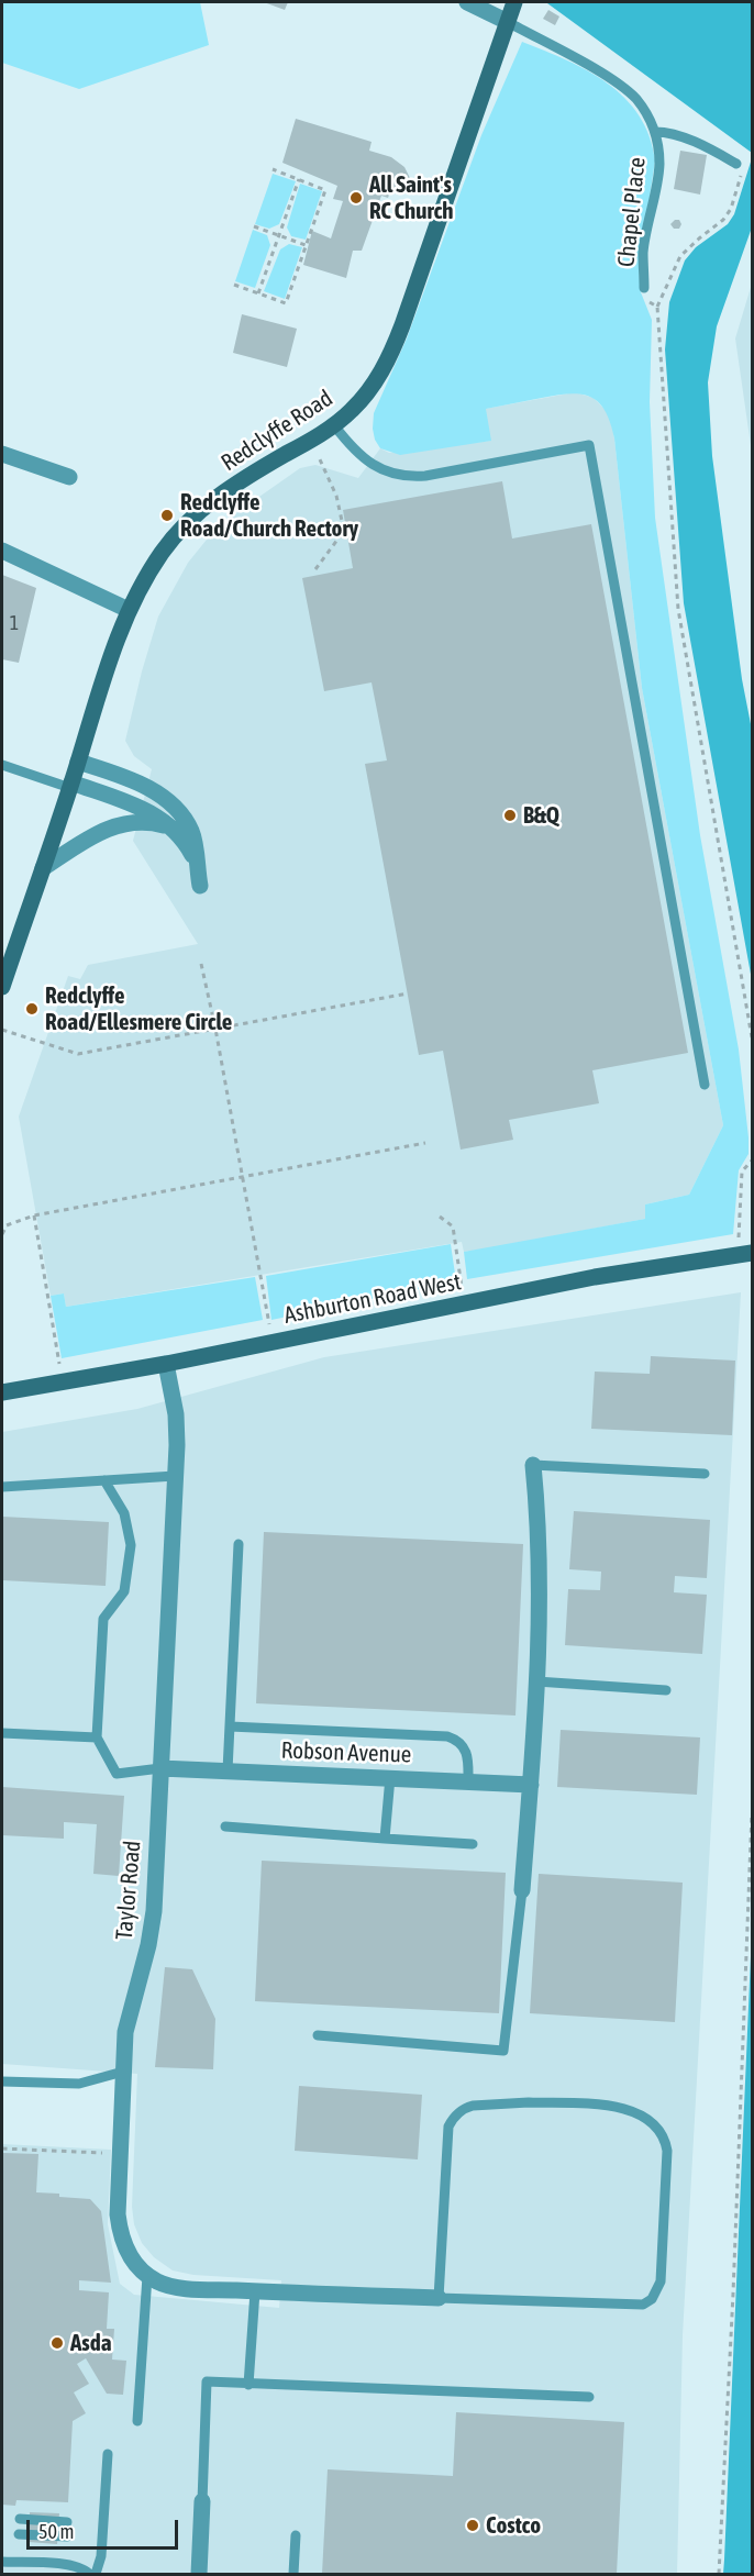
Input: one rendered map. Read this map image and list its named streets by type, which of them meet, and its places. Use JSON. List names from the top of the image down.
{
  "streets": {
    "main road": ["Redclyffe Road", "Ashburton Road West"],
    "street": ["Robson Avenue", "Taylor Road"],
    "lane": ["Chapel Place"]
  },
  "crossings": [
    ["Chapel Place", "Redclyffe Road"],
    ["Ashburton Road West", "Taylor Road"],
    ["Robson Avenue", "Taylor Road"]
  ],
  "places": [
    "All Saint's RC Church",
    "Redclyffe Road/Church Rectory",
    "B&Q",
    "Redclyffe Road/Ellesmere Circle",
    "Asda",
    "Costco"
  ],
  "house_numbers": ["1"],
  "scale_bar": "50 m"
}
